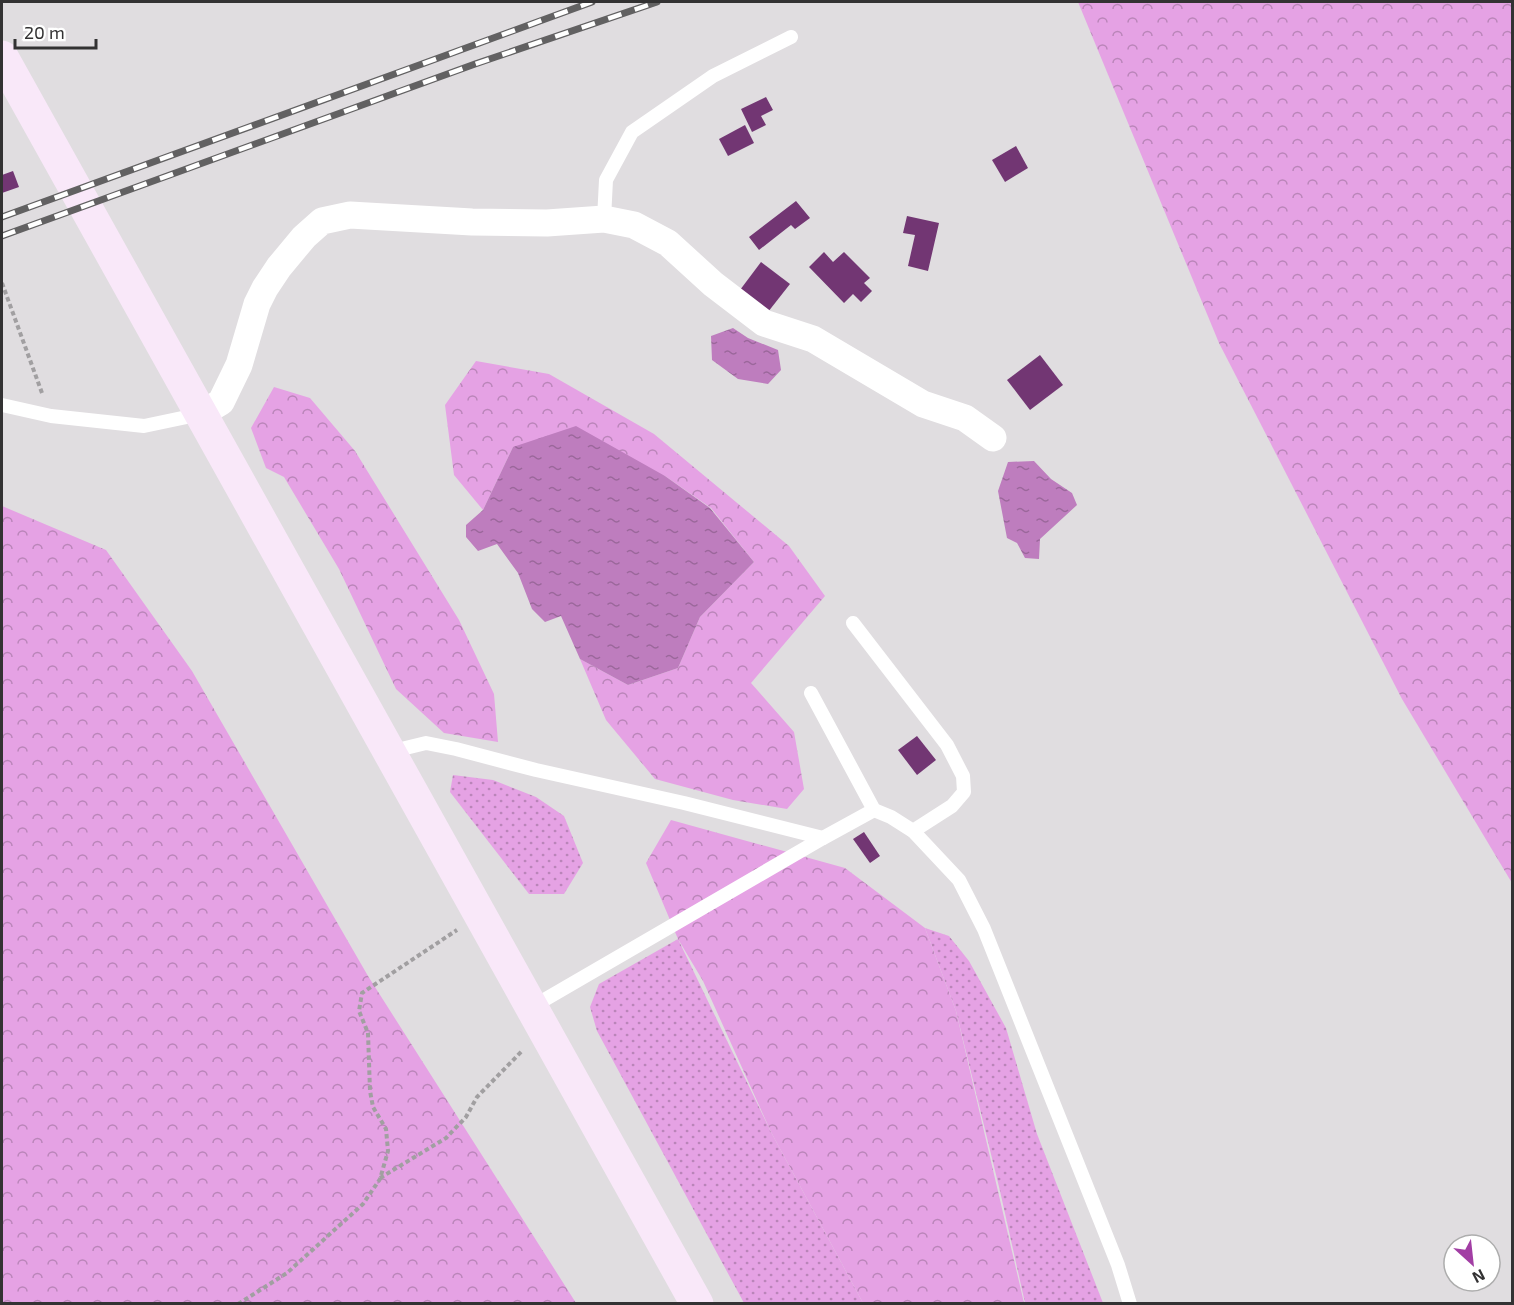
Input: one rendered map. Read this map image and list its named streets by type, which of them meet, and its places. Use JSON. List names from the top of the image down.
{
  "scale_bar": "20 m",
  "north": "bottom right"
}
